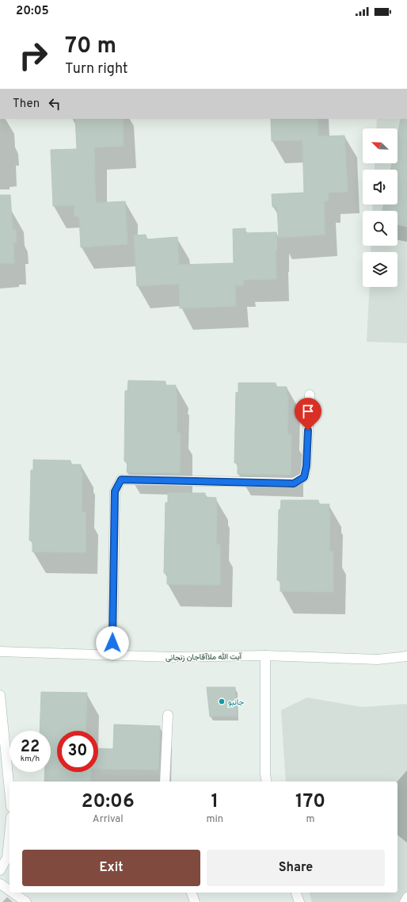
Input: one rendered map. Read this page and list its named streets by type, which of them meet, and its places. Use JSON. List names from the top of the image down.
{
  "streets": {
    "street": ["آیت الله ملاآقاجان زنجانی"]
  },
  "places": ["جانبو"],
  "north": "top left",
  "page": {
    "status": "20:05",
    "turn": ["70 m", "Turn right"],
    "then": "Then",
    "speed": "22 km/h",
    "limit": "30",
    "eta": [
      "20:06",
      "Arrival",
      "1",
      "min",
      "170",
      "m"
    ],
    "buttons": ["Exit", "Share"]
  }
}
